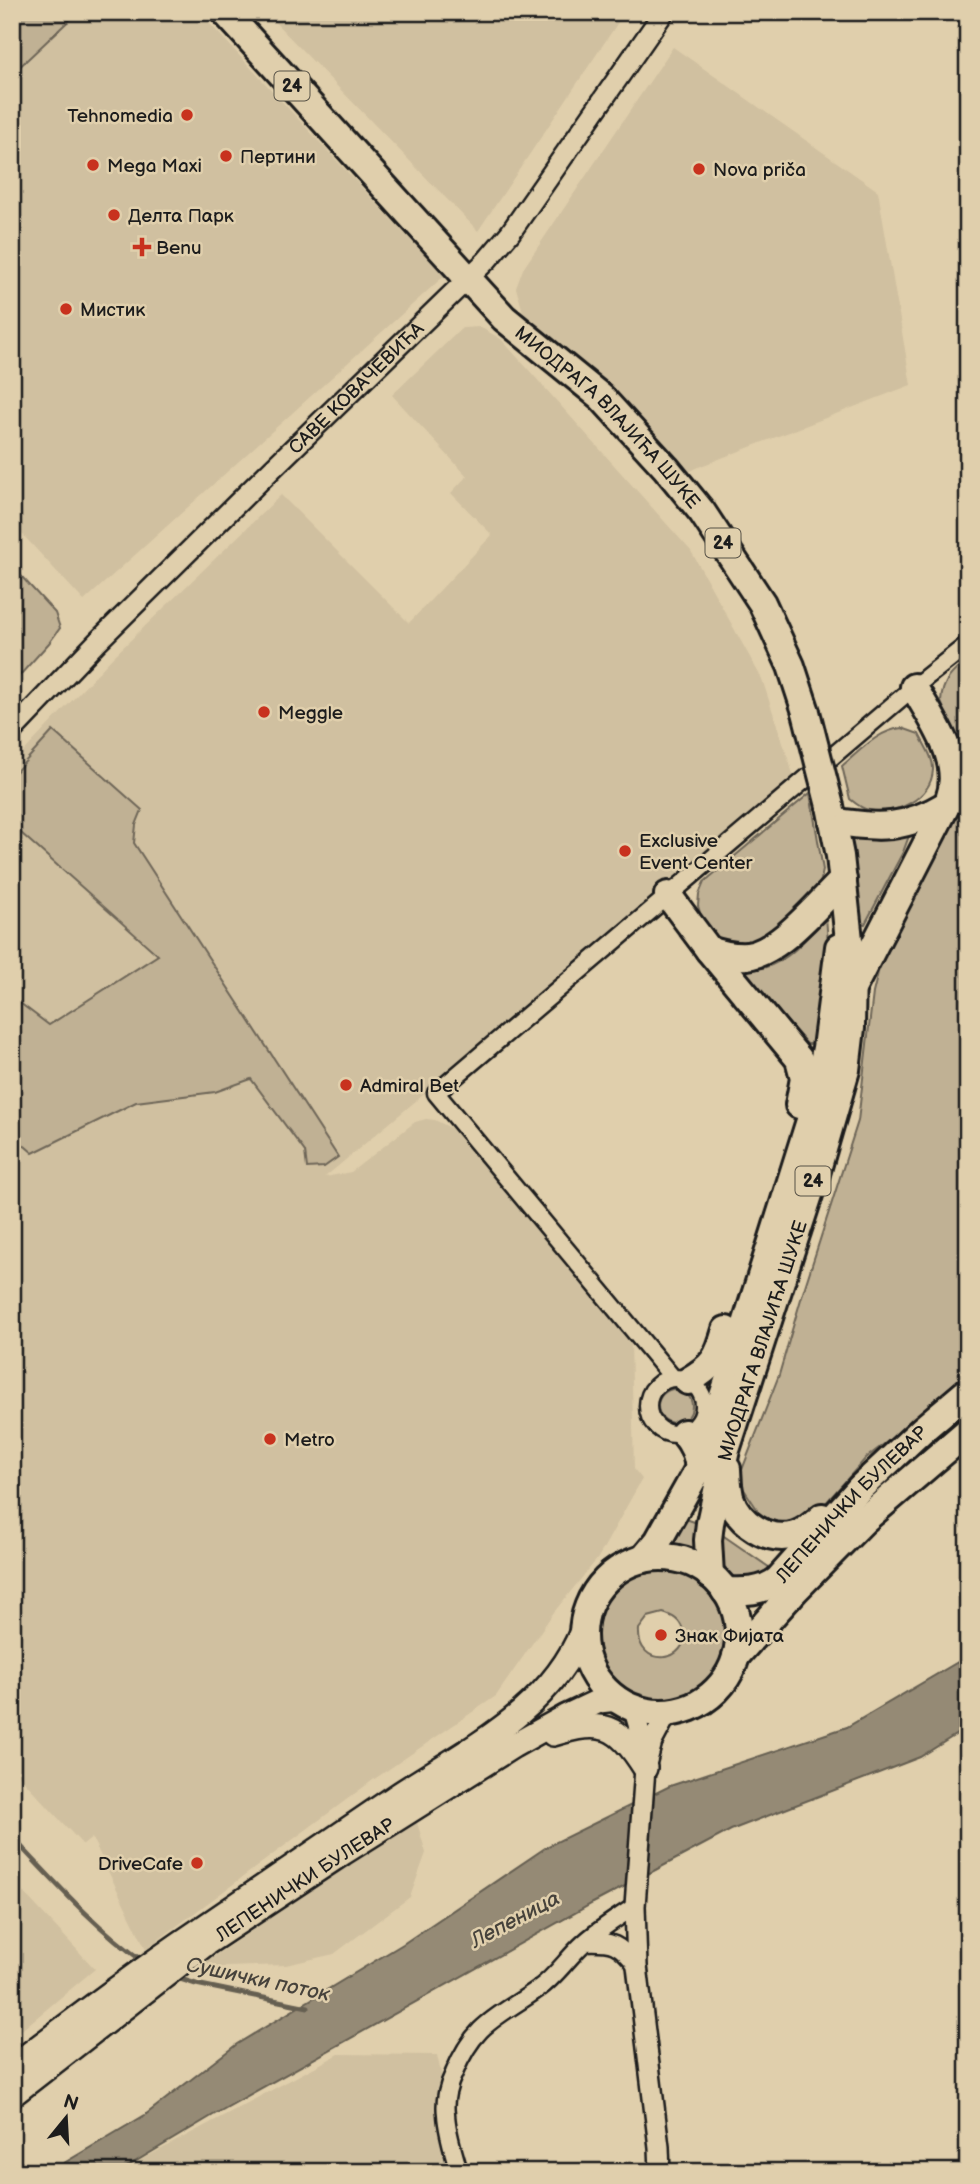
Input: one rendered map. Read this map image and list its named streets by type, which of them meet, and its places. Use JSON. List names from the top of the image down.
{
  "streets": {
    "main road": ["24", "МИОДРАГА ВЛАЈИЋА ШУКЕ", "ЛЕПЕНИЧКИ БУЛЕВАР"],
    "street": ["САВЕ КОВАЧЕВИЋА"]
  },
  "crossings": [
    ["24", "МИОДРАГА ВЛАЈИЋА ШУКЕ"],
    ["24", "ЛЕПЕНИЧКИ БУЛЕВАР"],
    ["САВЕ КОВАЧЕВИЋА", "МИОДРАГА ВЛАЈИЋА ШУКЕ"],
    ["МИОДРАГА ВЛАЈИЋА ШУКЕ", "ЛЕПЕНИЧКИ БУЛЕВАР"]
  ],
  "water": ["Лепеница", "Сушички поток"],
  "places": {
    "other": [
      "Tehnomedia",
      "Пертини",
      "Mega Maxi",
      "Nova priča",
      "Делта Парк",
      "Мистик",
      "Meggle",
      "Exclusive Event Center",
      "Admiral Bet",
      "Metro",
      "Знак Фијата",
      "DriveCafe"
    ],
    "health": ["Benu"]
  },
  "north": "top"
}
